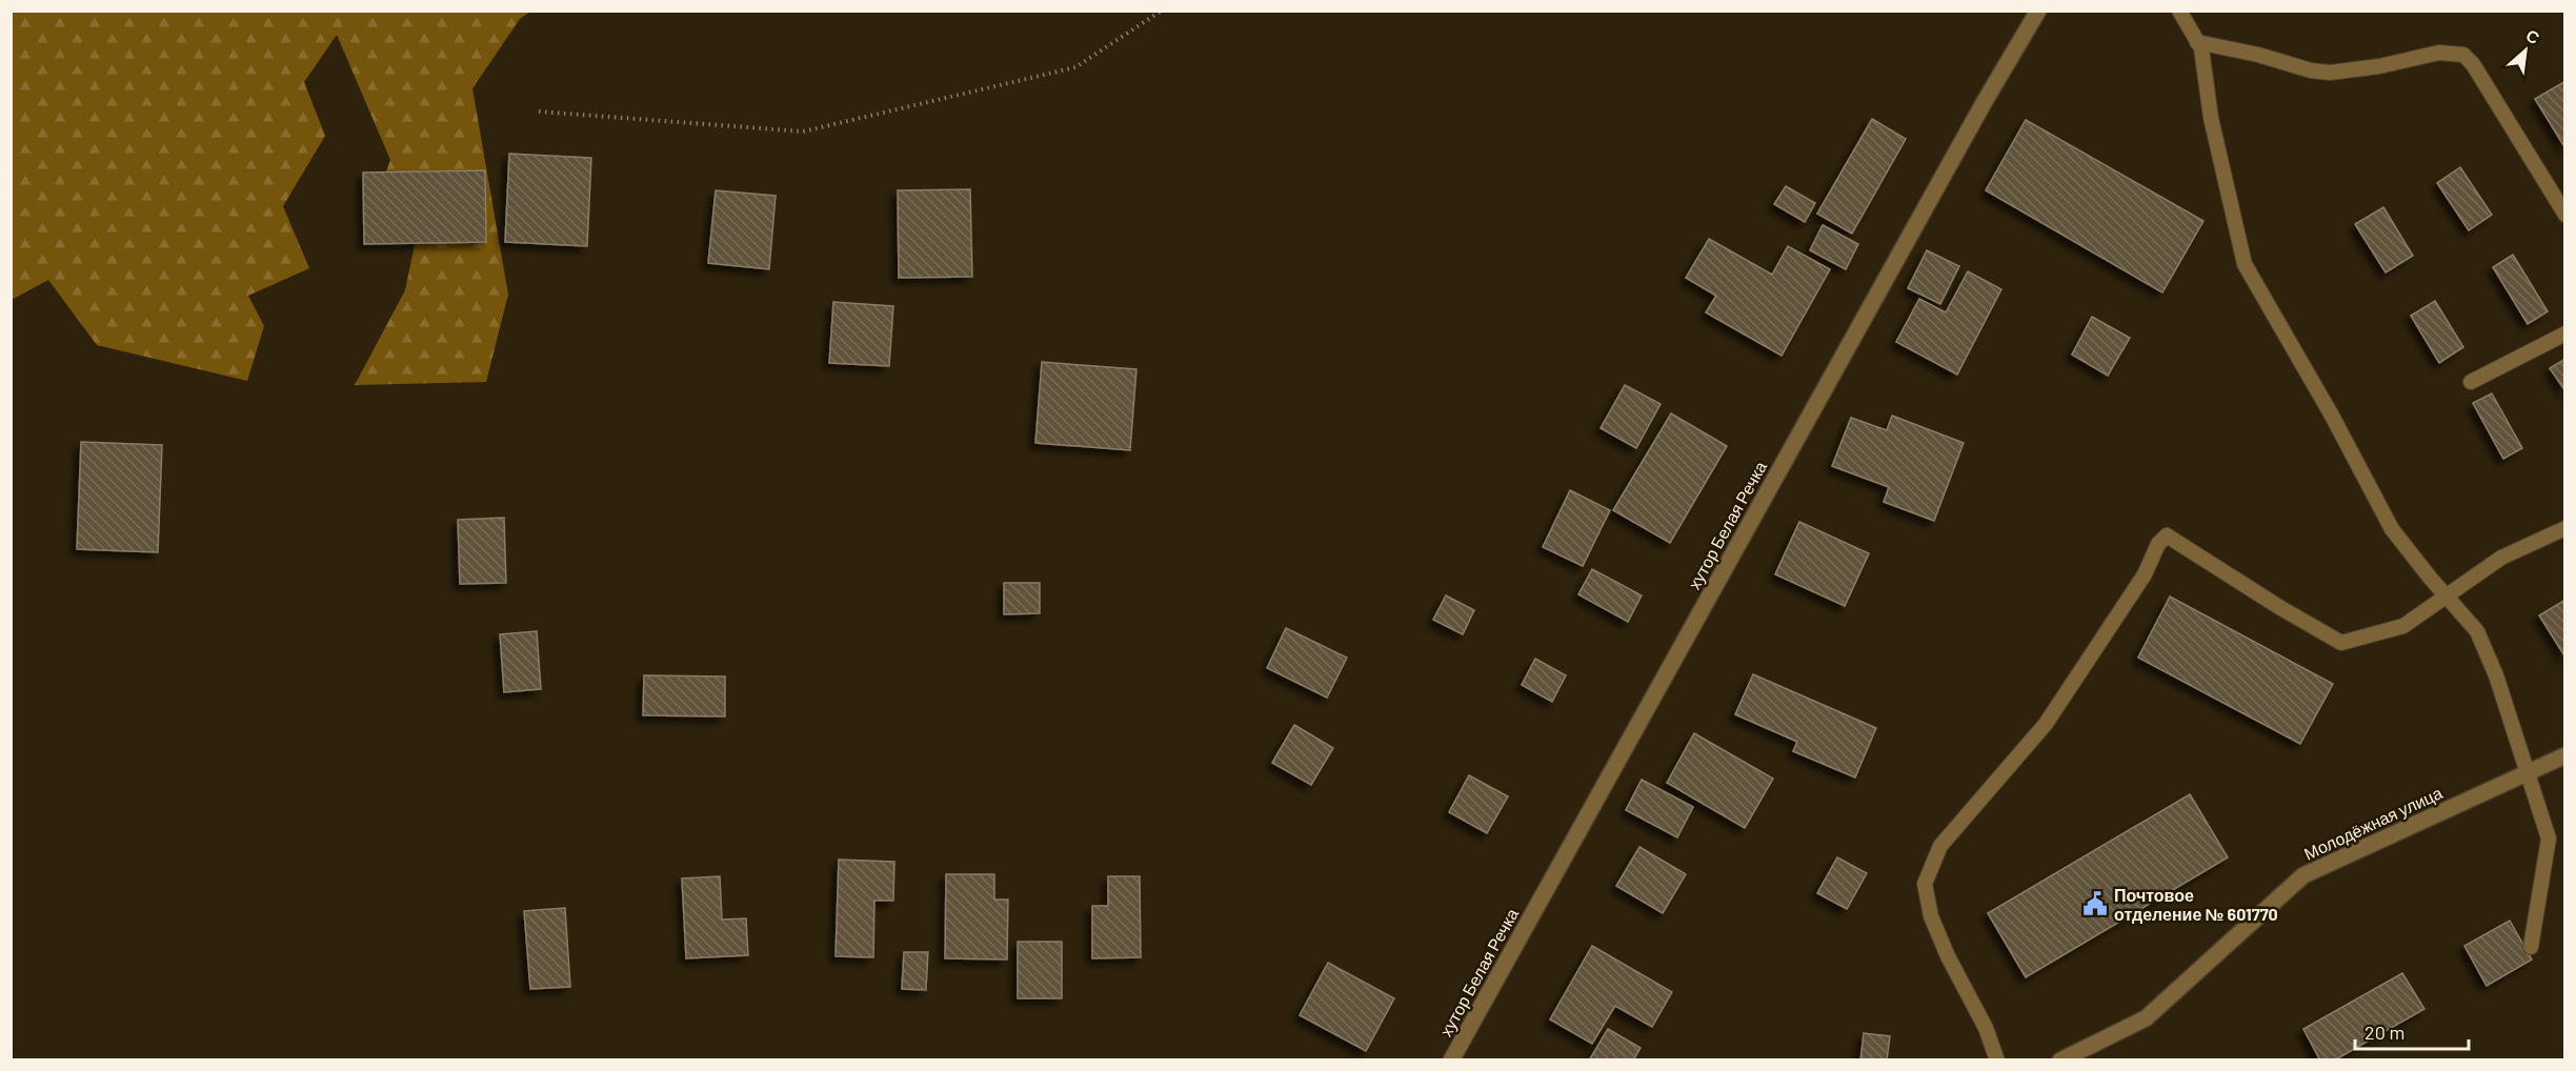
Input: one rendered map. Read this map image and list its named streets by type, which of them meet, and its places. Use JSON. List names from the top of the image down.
{
  "streets": {
    "street": ["хутор Белая Речка", "Молодёжная улица"]
  },
  "places": {
    "public building": ["Почтовое отделение № 601770"]
  },
  "scale_bar": "20 m",
  "north": "top right"
}
